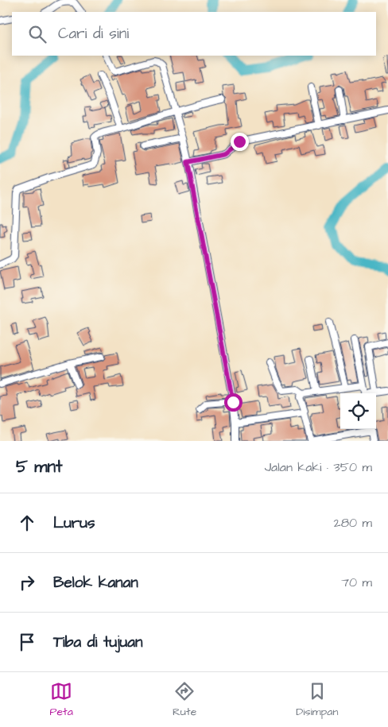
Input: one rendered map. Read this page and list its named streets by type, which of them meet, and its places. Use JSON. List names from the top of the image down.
{
  "page": {
    "search": "Cari di sini",
    "heading": ["5 mnt", "Jalan kaki · 350 m"],
    "list": [
      ["Lurus", "280 m"],
      ["Belok kanan", "70 m"],
      "Tiba di tujuan"
    ],
    "nav": ["Peta", "Rute", "Disimpan"]
  }
}
